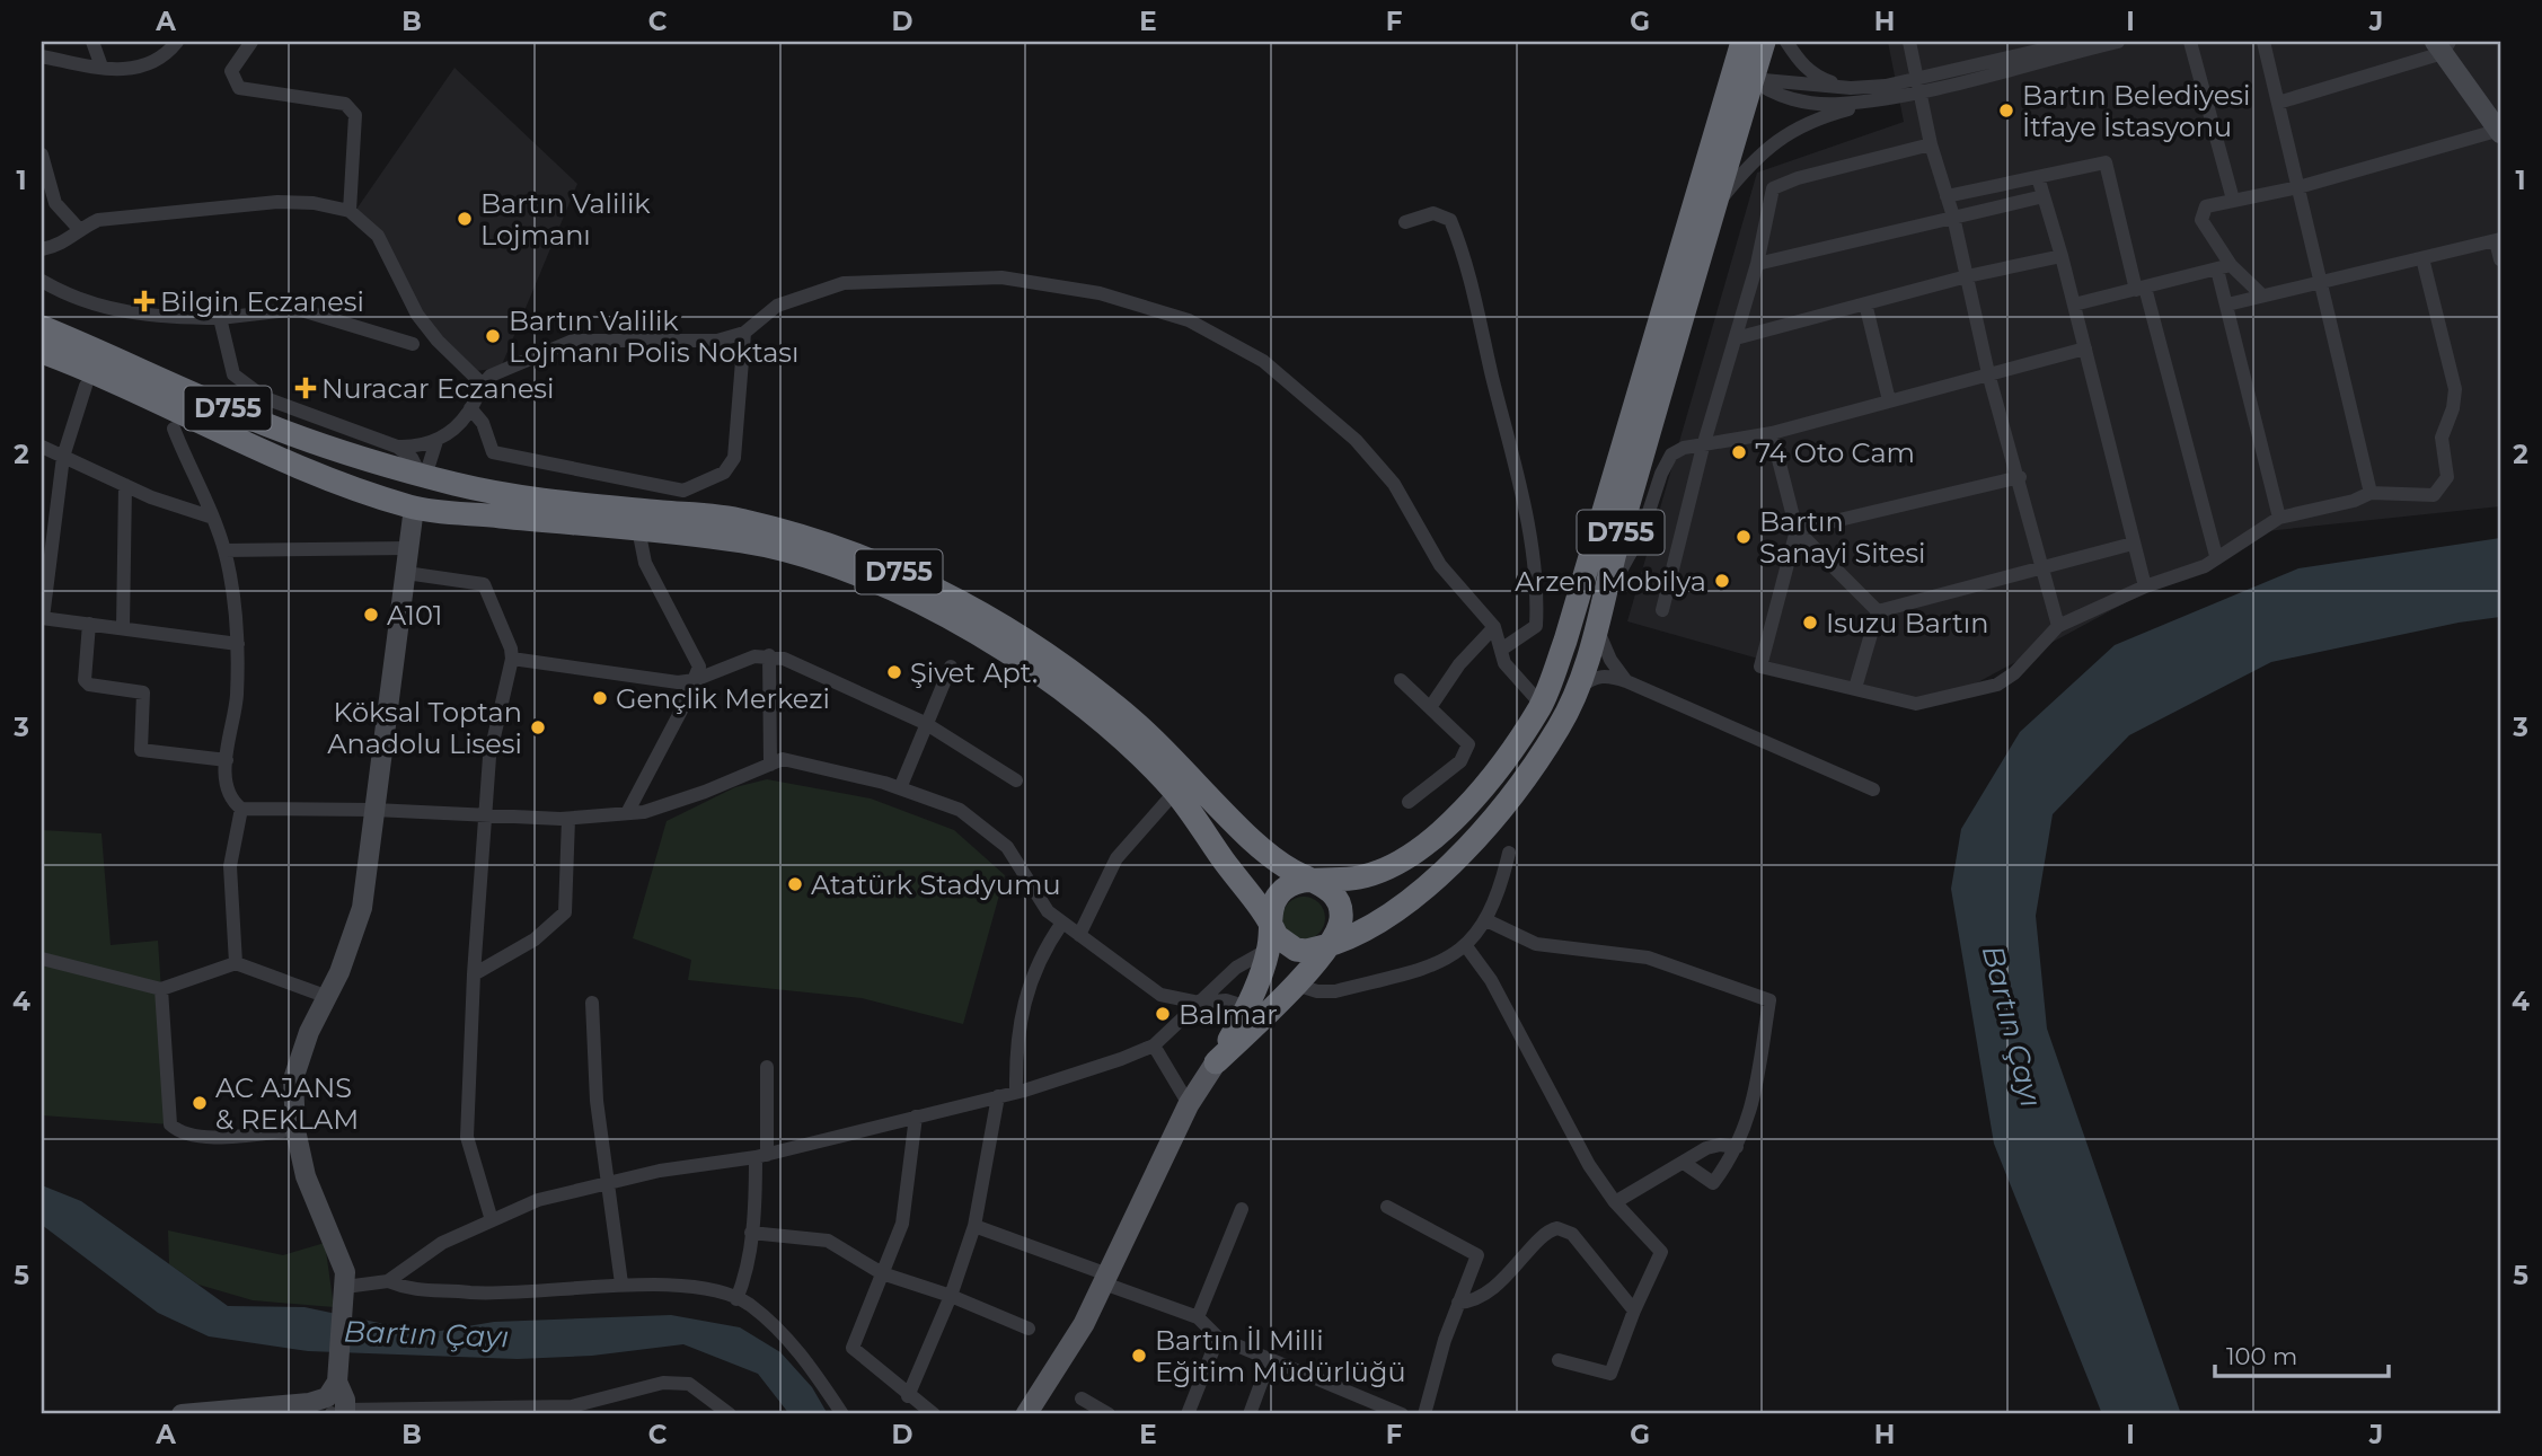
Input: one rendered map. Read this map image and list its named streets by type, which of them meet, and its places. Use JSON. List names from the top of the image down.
{
  "streets": {
    "highway": ["D755"]
  },
  "water": ["Bartın Çayı"],
  "places": {
    "other": [
      "Bartın Belediyesi İtfaye İstasyonu",
      "Bartın Valilik Lojmanı",
      "Bartın Valilik Lojmanı Polis Noktası",
      "74 Oto Cam",
      "Bartın Sanayi Sitesi",
      "Arzen Mobilya",
      "A101",
      "Isuzu Bartın",
      "Şivet Apt.",
      "Gençlik Merkezi",
      "Köksal Toptan Anadolu Lisesi",
      "Atatürk Stadyumu",
      "Balmar",
      "AC AJANS & REKLAM",
      "Bartın İl Milli Eğitim Müdürlüğü"
    ],
    "health": ["Bilgin Eczanesi", "Nuracar Eczanesi"]
  },
  "scale_bar": "100 m",
  "grid": {
    "columns": [
      "A",
      "B",
      "C",
      "D",
      "E",
      "F",
      "G",
      "H",
      "I",
      "J"
    ],
    "rows": [
      "1",
      "2",
      "3",
      "4",
      "5"
    ]
  }
}
